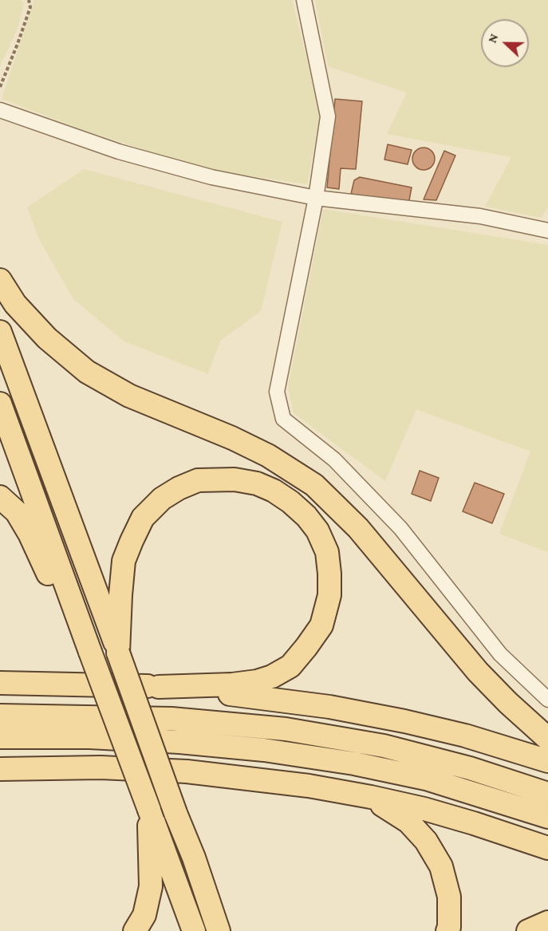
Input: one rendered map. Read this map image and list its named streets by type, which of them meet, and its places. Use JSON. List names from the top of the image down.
{
  "north": "left"
}
